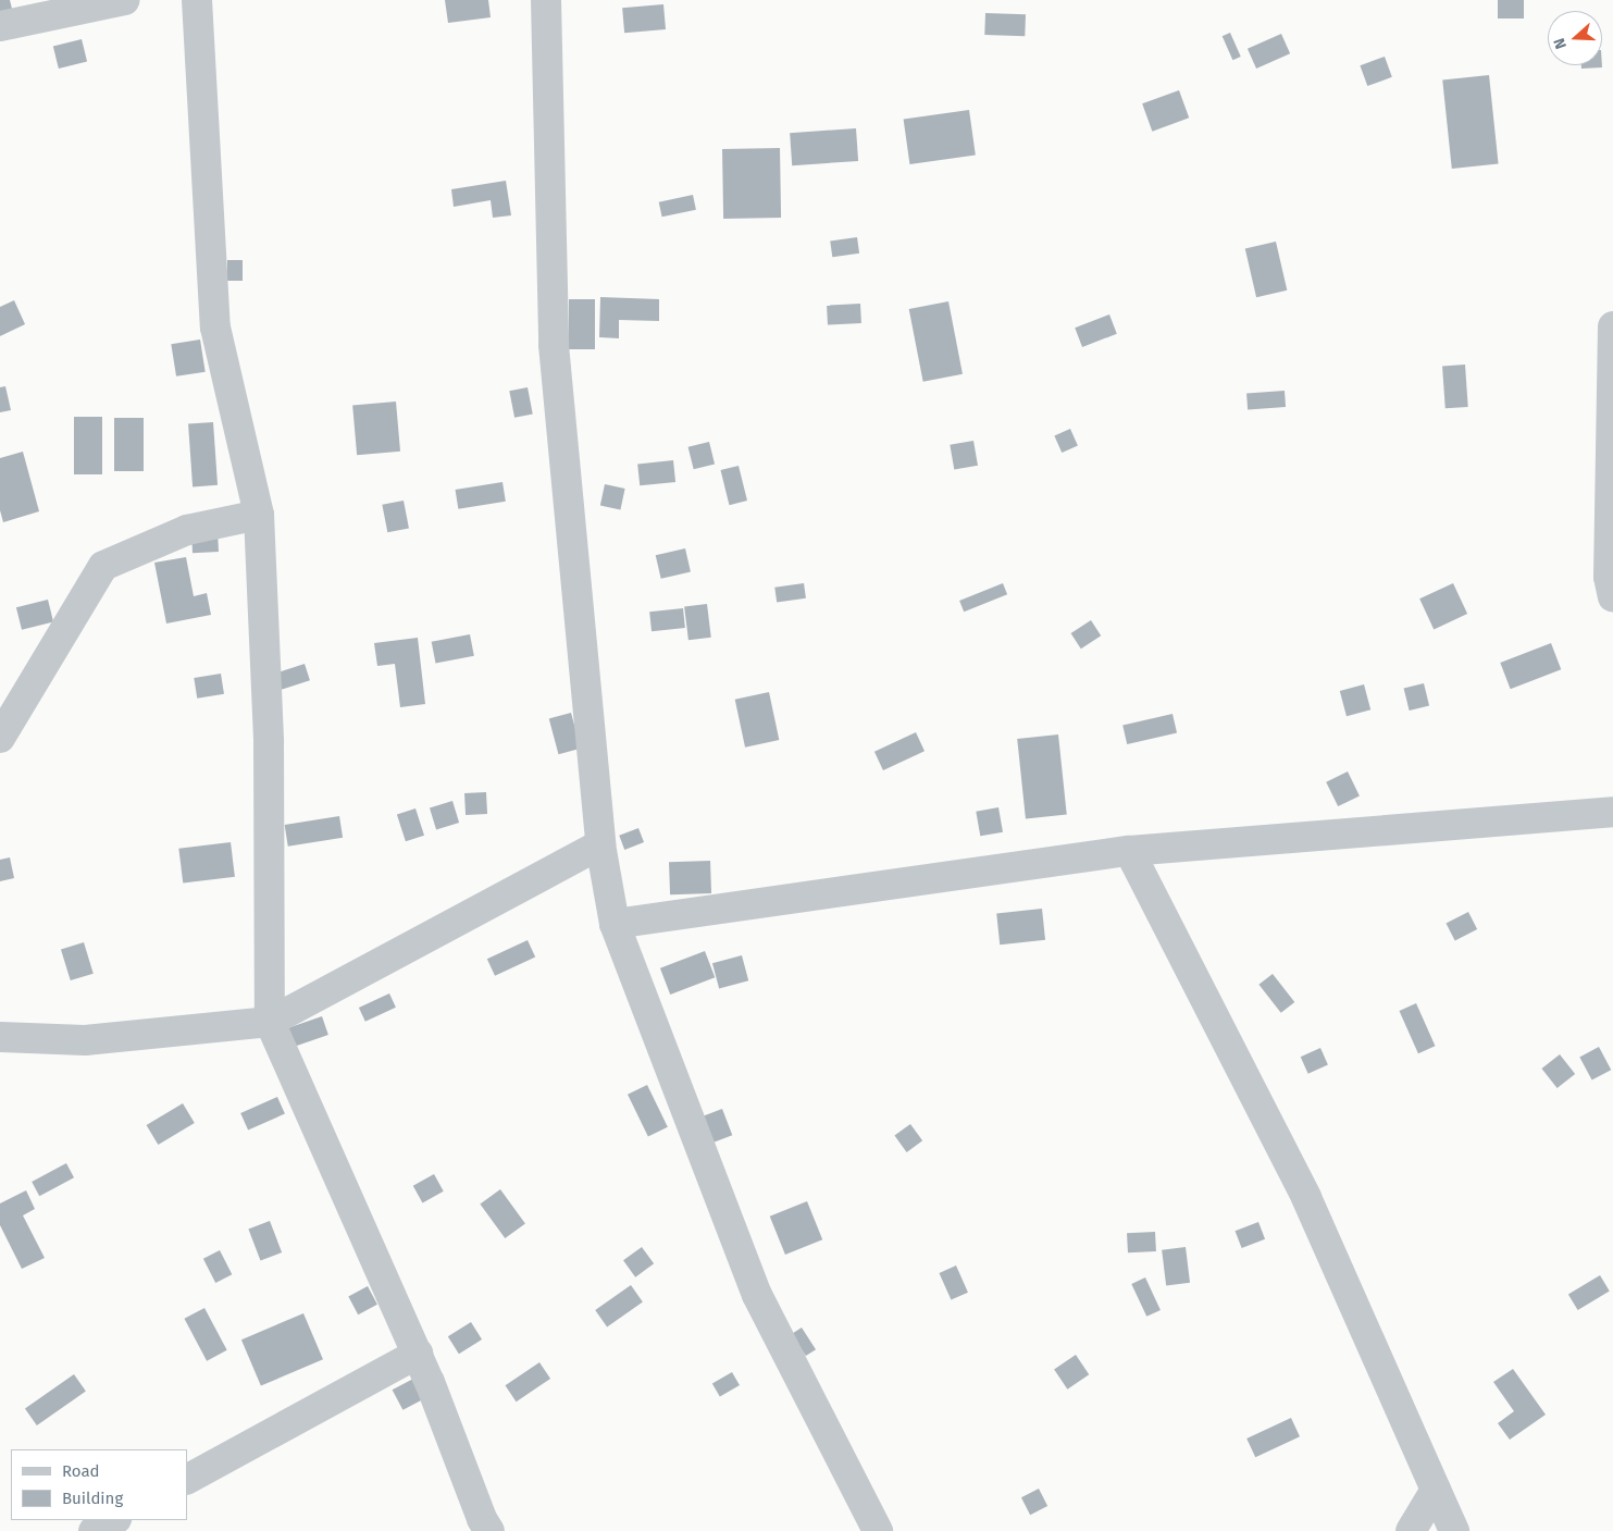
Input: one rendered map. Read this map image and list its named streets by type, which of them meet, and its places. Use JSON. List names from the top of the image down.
{
  "legend": ["Road", "Building"],
  "north": "left"
}
